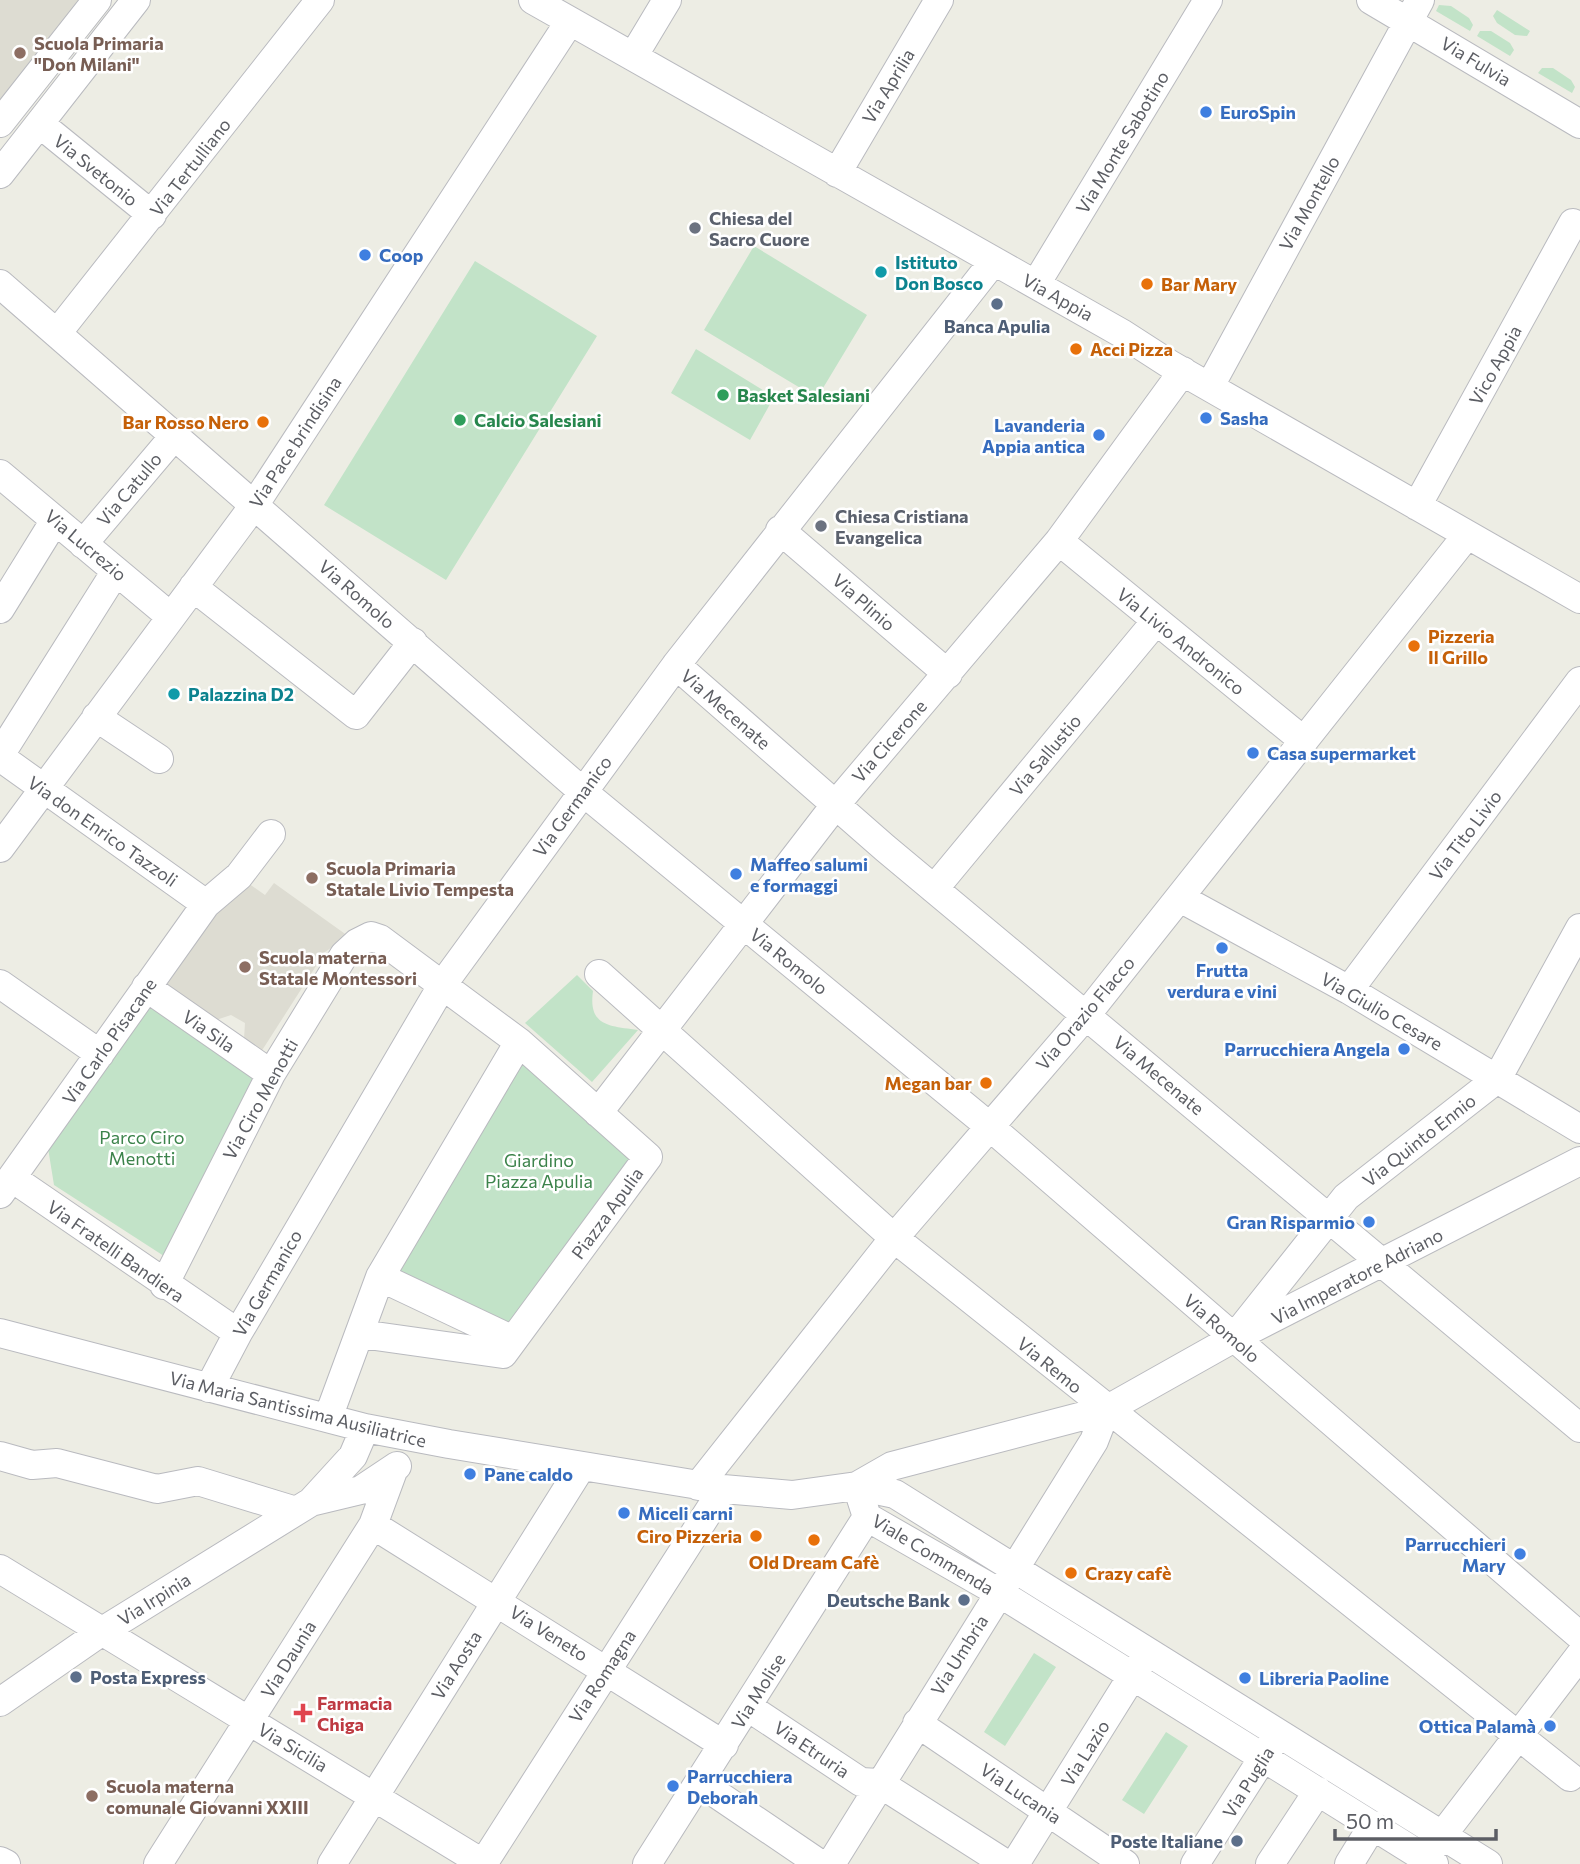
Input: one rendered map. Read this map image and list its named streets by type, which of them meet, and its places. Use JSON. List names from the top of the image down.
{
  "streets": {
    "street": [
      "Via Fulvia",
      "Via Aprilia",
      "Via Monte Sabotino",
      "Via Tertulliano",
      "Via Svetonio",
      "Via Montello",
      "Via Appia",
      "Vico Appia",
      "Via Pace brindisina",
      "Via Catullo",
      "Via Lucrezio",
      "Via Romolo",
      "Via Plinio",
      "Via Livio Andronico",
      "Via Mecenate",
      "Via Cicerone",
      "Via Sallustio",
      "Via Germanico",
      "Via don Enrico Tazzoli",
      "Via Tito Livio",
      "Via Giulio Cesare",
      "Via Orazio Flacco",
      "Via Sila",
      "Via Carlo Pisacane",
      "Via Ciro Menotti",
      "Via Quinto Ennio",
      "Piazza Apulia",
      "Via Fratelli Bandiera",
      "Via Imperatore Adriano",
      "Via Remo",
      "Via Maria Santissima Ausiliatrice",
      "Viale Commenda",
      "Via Irpinia",
      "Via Veneto",
      "Via Umbria",
      "Via Daunia",
      "Via Aosta",
      "Via Romagna",
      "Via Molise",
      "Via Sicilia",
      "Via Etruria",
      "Via Lazio",
      "Via Puglia",
      "Via Lucania"
    ]
  },
  "crossings": [
    ["Via Fulvia", "Via Montello"],
    ["Via Aprilia", "Via Appia"],
    ["Via Monte Sabotino", "Via Appia"],
    ["Via Tertulliano", "Via Svetonio"],
    ["Via Tertulliano", "Via Romolo"],
    ["Via Montello", "Via Appia"],
    ["Via Appia", "Vico Appia"],
    ["Via Appia", "Via Pace brindisina"],
    ["Via Appia", "Via Cicerone"],
    ["Via Appia", "Via Germanico"],
    ["Via Appia", "Via Orazio Flacco"],
    ["Via Pace brindisina", "Via Lucrezio"],
    ["Via Pace brindisina", "Via Romolo"],
    ["Via Pace brindisina", "Via don Enrico Tazzoli"],
    ["Via Catullo", "Via Lucrezio"],
    ["Via Catullo", "Via Romolo"],
    ["Via Romolo", "Via Cicerone"],
    ["Via Romolo", "Via Germanico"],
    ["Via Romolo", "Via Orazio Flacco"],
    ["Via Romolo", "Via Quinto Ennio"],
    ["Via Romolo", "Via Imperatore Adriano"],
    ["Via Plinio", "Via Cicerone"],
    ["Via Plinio", "Via Germanico"],
    ["Via Livio Andronico", "Via Cicerone"],
    ["Via Livio Andronico", "Via Sallustio"],
    ["Via Livio Andronico", "Via Orazio Flacco"],
    ["Via Mecenate", "Via Cicerone"],
    ["Via Mecenate", "Via Sallustio"],
    ["Via Mecenate", "Via Germanico"],
    ["Via Mecenate", "Via Orazio Flacco"],
    ["Via Mecenate", "Via Quinto Ennio"],
    ["Via Mecenate", "Via Imperatore Adriano"],
    ["Via Cicerone", "Piazza Apulia"],
    ["Via Cicerone", "Via Remo"],
    ["Via Germanico", "Piazza Apulia"],
    ["Via Germanico", "Via Fratelli Bandiera"],
    ["Via Germanico", "Via Maria Santissima Ausiliatrice"],
    ["Via don Enrico Tazzoli", "Via Carlo Pisacane"],
    ["Via Tito Livio", "Via Giulio Cesare"],
    ["Via Giulio Cesare", "Via Orazio Flacco"],
    ["Via Giulio Cesare", "Via Quinto Ennio"],
    ["Via Orazio Flacco", "Via Remo"],
    ["Via Orazio Flacco", "Via Maria Santissima Ausiliatrice"],
    ["Via Orazio Flacco", "Via Romagna"],
    ["Via Sila", "Via Carlo Pisacane"],
    ["Via Sila", "Via Ciro Menotti"],
    ["Via Carlo Pisacane", "Via Fratelli Bandiera"],
    ["Via Ciro Menotti", "Piazza Apulia"],
    ["Via Ciro Menotti", "Via Fratelli Bandiera"],
    ["Via Quinto Ennio", "Via Imperatore Adriano"],
    ["Via Imperatore Adriano", "Via Remo"],
    ["Via Imperatore Adriano", "Via Maria Santissima Ausiliatrice"],
    ["Via Imperatore Adriano", "Viale Commenda"],
    ["Via Imperatore Adriano", "Via Umbria"],
    ["Via Remo", "Via Umbria"],
    ["Via Maria Santissima Ausiliatrice", "Viale Commenda"],
    ["Via Maria Santissima Ausiliatrice", "Via Aosta"],
    ["Via Maria Santissima Ausiliatrice", "Via Romagna"],
    ["Viale Commenda", "Via Umbria"],
    ["Viale Commenda", "Via Molise"],
    ["Viale Commenda", "Via Lazio"],
    ["Viale Commenda", "Via Puglia"],
    ["Via Irpinia", "Via Sicilia"],
    ["Via Veneto", "Via Daunia"],
    ["Via Veneto", "Via Aosta"],
    ["Via Veneto", "Via Romagna"],
    ["Via Veneto", "Via Molise"],
    ["Via Umbria", "Via Etruria"],
    ["Via Umbria", "Via Lucania"],
    ["Via Daunia", "Via Sicilia"],
    ["Via Aosta", "Via Sicilia"],
    ["Via Romagna", "Via Sicilia"],
    ["Via Molise", "Via Etruria"],
    ["Via Lazio", "Via Lucania"]
  ],
  "parks": ["Parco Ciro Menotti", "Giardino Piazza Apulia"],
  "places": {
    "other": [
      "Scuola Primaria \"Don Milani\"",
      "EuroSpin",
      "Chiesa del Sacro Cuore",
      "Coop",
      "Istituto Don Bosco",
      "Bar Mary",
      "Banca Apulia",
      "Acci Pizza",
      "Basket Salesiani",
      "Sasha",
      "Calcio Salesiani",
      "Bar Rosso Nero",
      "Lavanderia Appia antica",
      "Chiesa Cristiana Evangelica",
      "Pizzeria Il Grillo",
      "Palazzina D2",
      "Casa supermarket",
      "Maffeo salumi e formaggi",
      "Scuola Primaria Statale Livio Tempesta",
      "Frutta verdura e vini",
      "Scuola materna Statale Montessori",
      "Parrucchiera Angela",
      "Megan bar",
      "Gran Risparmio",
      "Pane caldo",
      "Miceli carni",
      "Ciro Pizzeria",
      "Old Dream Cafè",
      "Parrucchieri Mary",
      "Crazy cafè",
      "Deutsche Bank",
      "Posta Express",
      "Libreria Paoline",
      "Ottica Palamà",
      "Parrucchiera Deborah",
      "Scuola materna comunale Giovanni XXIII",
      "Poste Italiane"
    ],
    "health": ["Farmacia Chiga"]
  },
  "scale_bar": "50 m"
}
